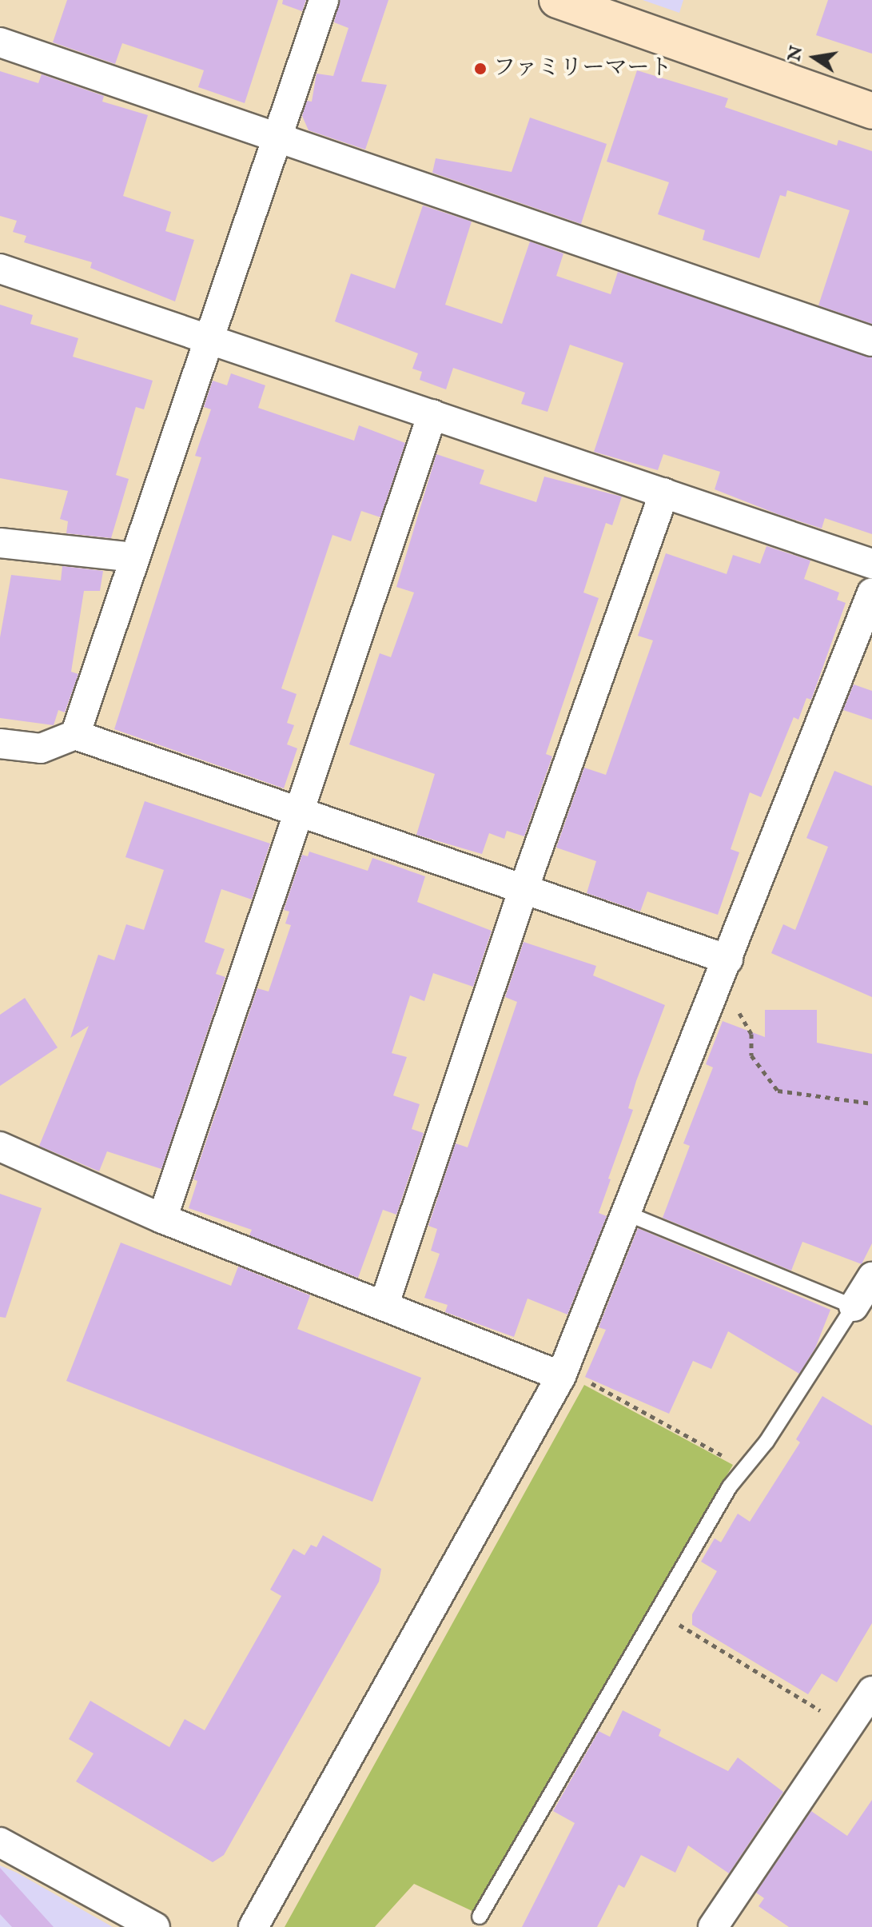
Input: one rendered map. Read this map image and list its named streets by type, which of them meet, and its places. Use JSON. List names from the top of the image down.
{
  "places": ["ファミリーマート"],
  "north": "left"
}
